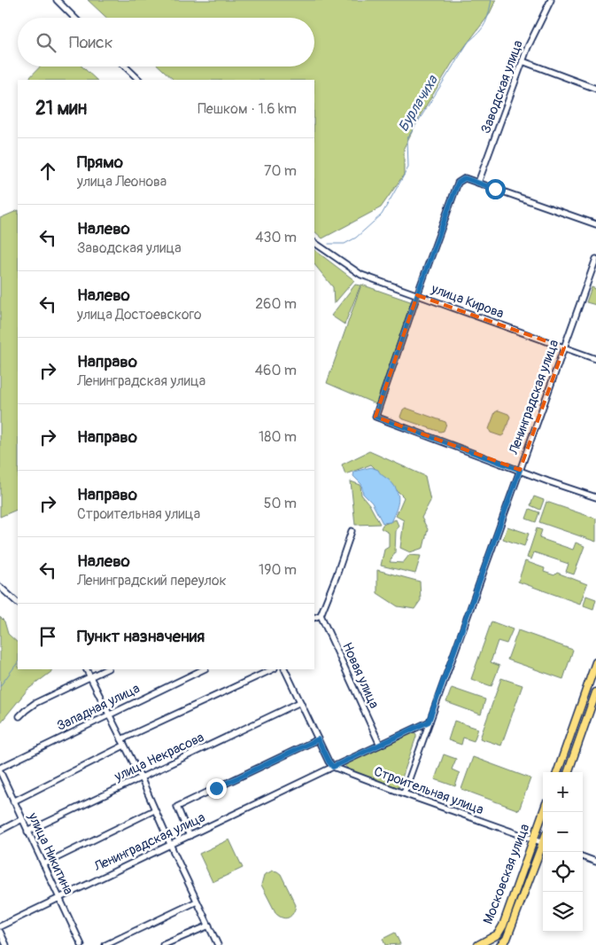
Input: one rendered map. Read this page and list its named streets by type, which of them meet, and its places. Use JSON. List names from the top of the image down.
{
  "streets": {
    "main road": ["Московская улица"],
    "street": [
      "Заводская улица",
      "улица Кирова",
      "Ленинградская улица",
      "Новая улица",
      "Западная улица",
      "улица Некрасова",
      "Строительная улица",
      "улица Никитина"
    ]
  },
  "crossings": [
    ["улица Кирова", "Ленинградская улица"],
    ["Ленинградская улица", "Новая улица"],
    ["Ленинградская улица", "Строительная улица"],
    ["Ленинградская улица", "улица Никитина"],
    ["улица Некрасова", "улица Никитина"],
    ["Строительная улица", "Московская улица"]
  ],
  "water": ["Бурлачиха"],
  "page": {
    "search": "Поиск",
    "heading": ["21 мин", "Пешком · 1.6 km"],
    "list": [
      ["Прямо", "улица Леонова", "70 m"],
      ["Налево", "Заводская улица", "430 m"],
      ["Налево", "улица Достоевского", "260 m"],
      ["Направо", "Ленинградская улица", "460 m"],
      ["Направо", "180 m"],
      ["Направо", "Строительная улица", "50 m"],
      ["Налево", "Ленинградский переулок", "190 m"],
      "Пункт назначения"
    ],
    "map_buttons": ["+", "−"]
  }
}
